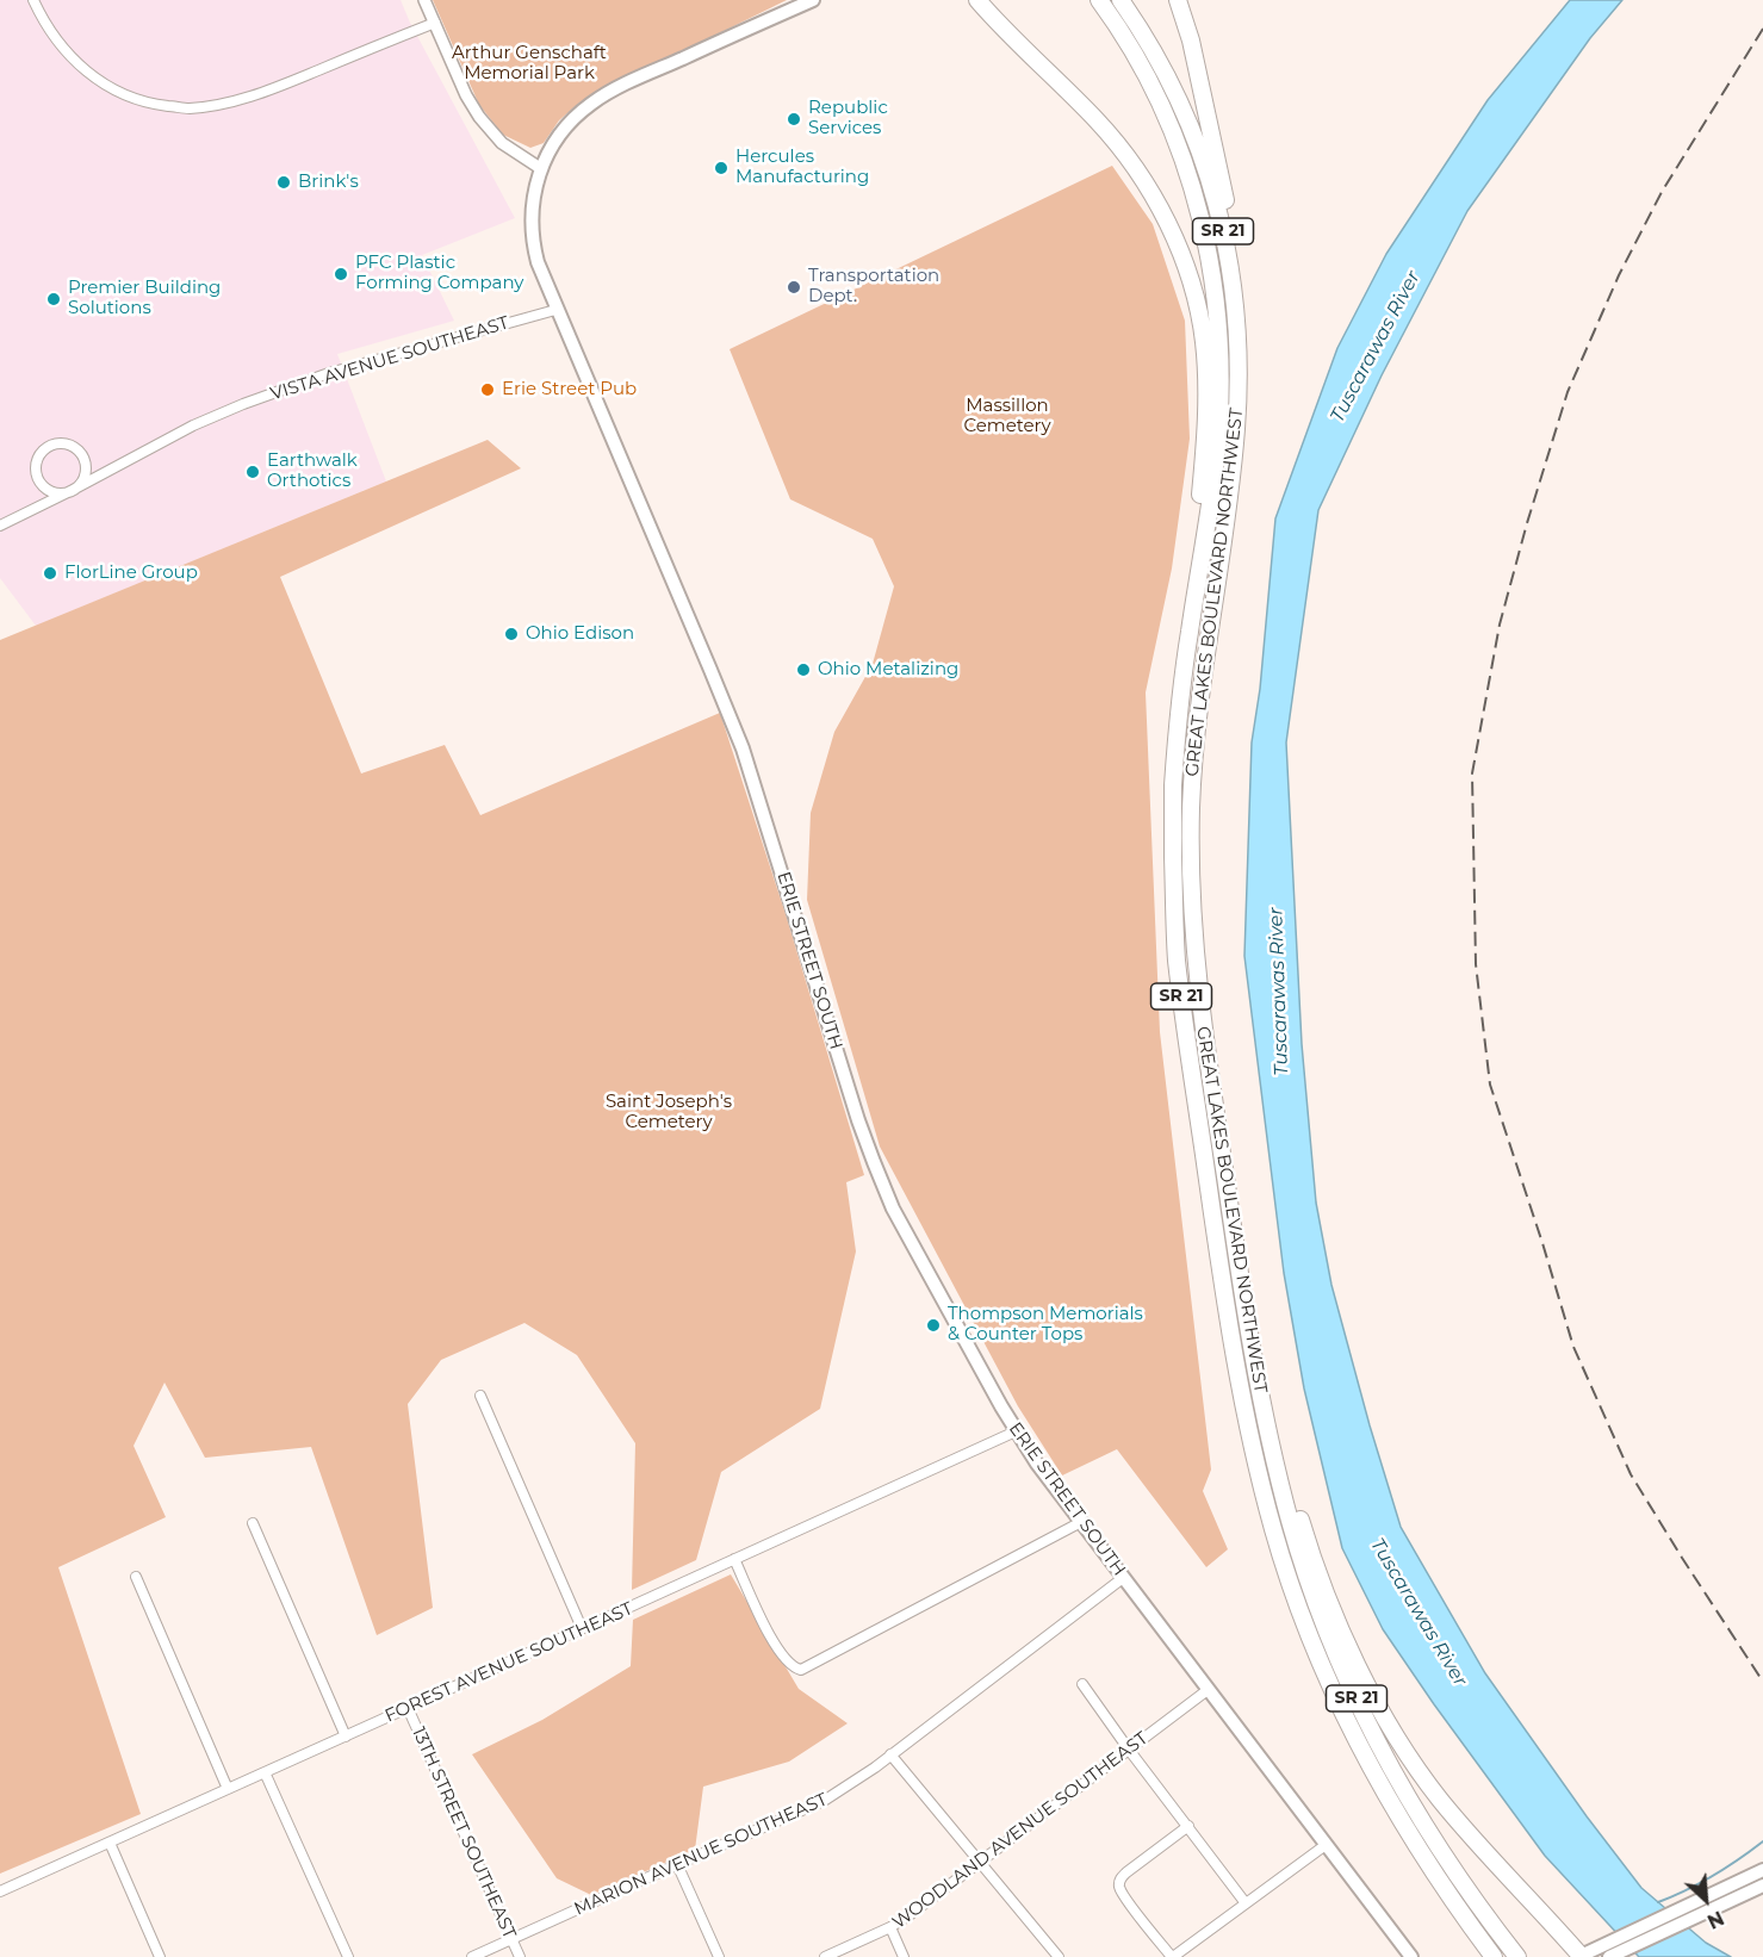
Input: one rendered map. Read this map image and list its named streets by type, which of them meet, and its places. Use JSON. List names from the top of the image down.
{
  "streets": {
    "highway": ["SR 21", "GREAT LAKES BOULEVARD NORTHWEST"],
    "main road": ["ERIE STREET SOUTH"],
    "street": [
      "VISTA AVENUE SOUTHEAST",
      "FOREST AVENUE SOUTHEAST",
      "WOODLAND AVENUE SOUTHEAST",
      "13TH STREET SOUTHEAST",
      "MARION AVENUE SOUTHEAST"
    ]
  },
  "crossings": [
    ["VISTA AVENUE SOUTHEAST", "ERIE STREET SOUTH"],
    ["ERIE STREET SOUTH", "FOREST AVENUE SOUTHEAST"],
    ["ERIE STREET SOUTH", "WOODLAND AVENUE SOUTHEAST"],
    ["ERIE STREET SOUTH", "MARION AVENUE SOUTHEAST"],
    ["FOREST AVENUE SOUTHEAST", "13TH STREET SOUTHEAST"],
    ["13TH STREET SOUTHEAST", "MARION AVENUE SOUTHEAST"]
  ],
  "water": ["Tuscarawas River"],
  "parks": ["Arthur Genschaft Memorial Park", "Massillon Cemetery", "Saint Joseph's Cemetery"],
  "places": [
    "Republic Services",
    "Hercules Manufacturing",
    "Brink's",
    "PFC Plastic Forming Company",
    "Transportation Dept.",
    "Premier Building Solutions",
    "Erie Street Pub",
    "Earthwalk Orthotics",
    "FlorLine Group",
    "Ohio Edison",
    "Ohio Metalizing",
    "Thompson Memorials & Counter Tops"
  ],
  "north": "bottom right"
}
